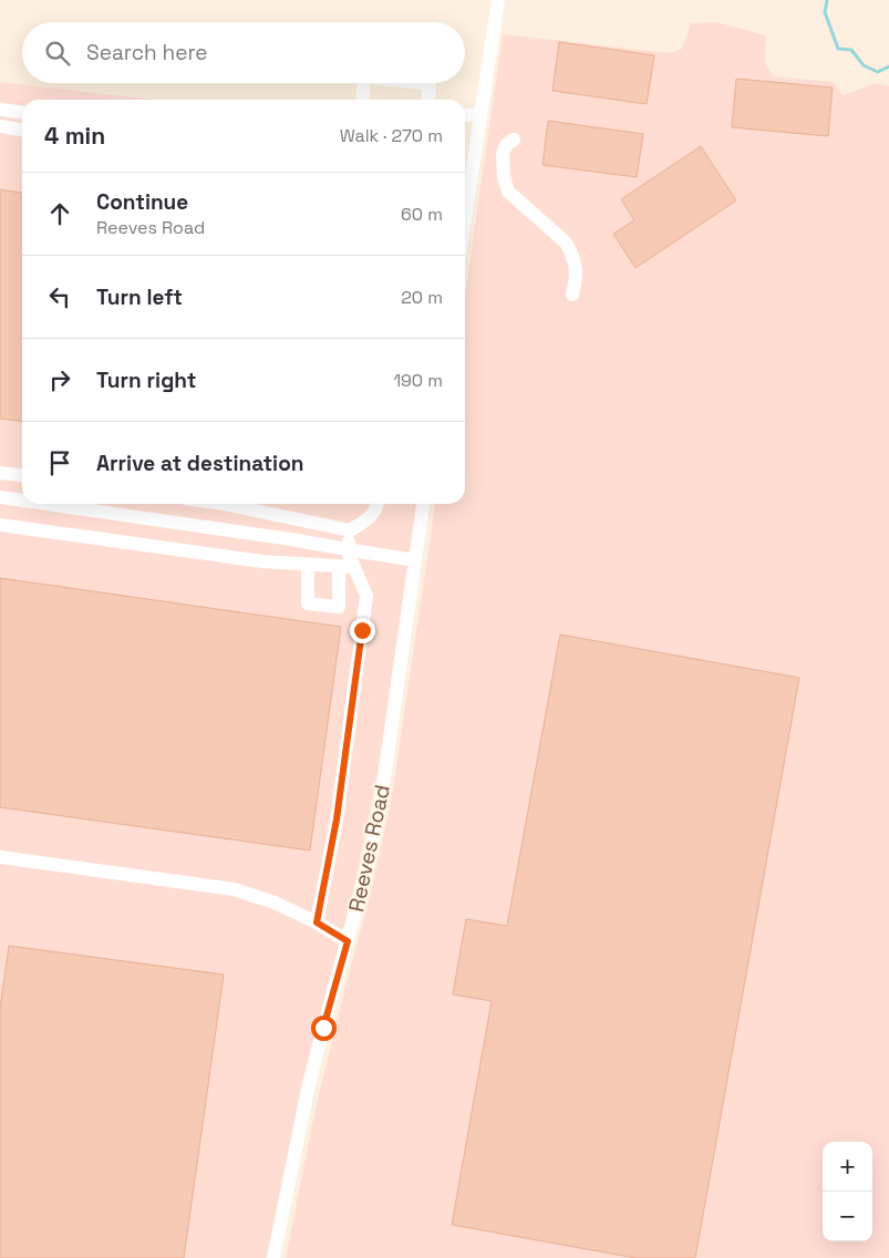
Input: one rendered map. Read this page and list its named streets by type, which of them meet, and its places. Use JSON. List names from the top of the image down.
{
  "streets": {
    "street": ["Reeves Road"]
  },
  "page": {
    "search": "Search here",
    "heading": ["4 min", "Walk · 270 m"],
    "list": [
      ["Continue", "Reeves Road", "60 m"],
      ["Turn left", "20 m"],
      ["Turn right", "190 m"],
      "Arrive at destination"
    ],
    "map_buttons": ["+", "−"]
  }
}
